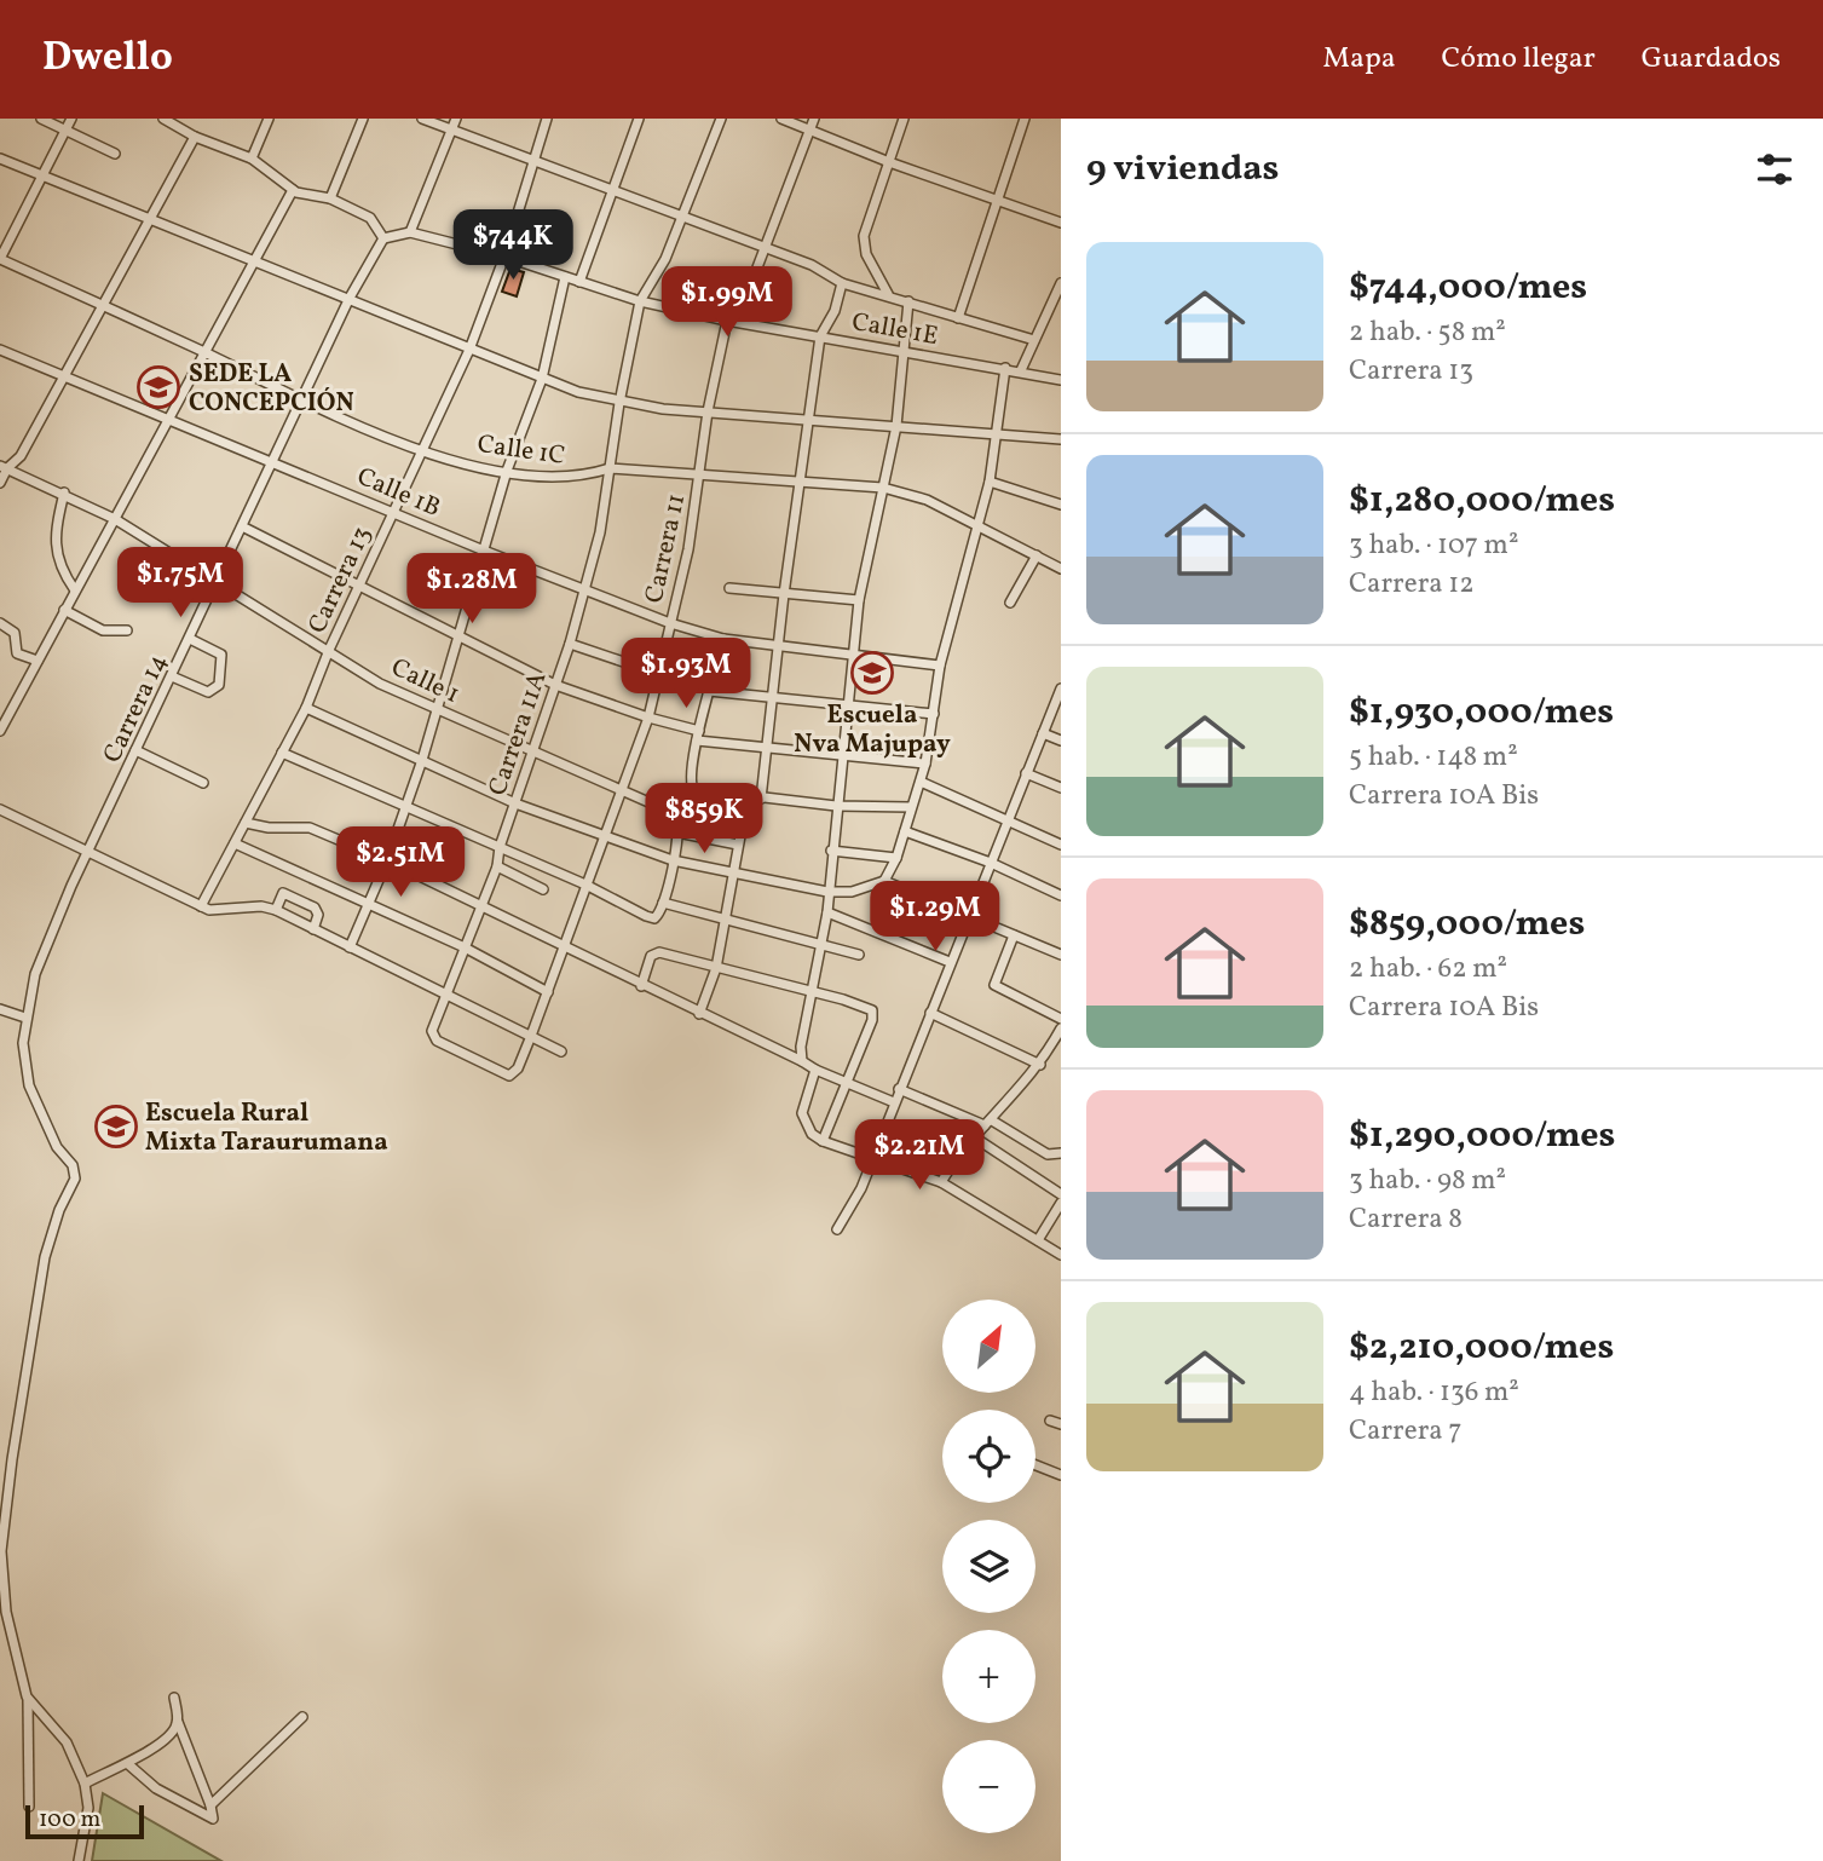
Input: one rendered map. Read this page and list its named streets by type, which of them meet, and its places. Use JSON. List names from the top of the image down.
{
  "streets": {
    "street": [
      "Calle 1E",
      "Calle 1C",
      "Calle 1B",
      "Carrera 11",
      "Carrera 13",
      "Calle 1",
      "Carrera 14",
      "Carrera 11A"
    ]
  },
  "crossings": [
    ["Calle 1E", "Carrera 11"],
    ["Calle 1E", "Carrera 13"],
    ["Calle 1E", "Carrera 14"],
    ["Calle 1E", "Carrera 11A"],
    ["Calle 1C", "Carrera 11"],
    ["Calle 1C", "Carrera 13"],
    ["Calle 1C", "Carrera 14"],
    ["Calle 1C", "Carrera 11A"],
    ["Calle 1B", "Carrera 11"],
    ["Calle 1B", "Carrera 13"],
    ["Calle 1B", "Carrera 14"],
    ["Calle 1B", "Carrera 11A"],
    ["Carrera 11", "Calle 1"],
    ["Carrera 11", "Carrera 11A"],
    ["Carrera 13", "Calle 1"],
    ["Calle 1", "Carrera 14"],
    ["Calle 1", "Carrera 11A"]
  ],
  "places": {
    "school or university": ["SEDE LA CONCEPCIÓN", "Escuela Nva Majupay", "Escuela Rural Mixta Taraurumana"]
  },
  "scale_bar": "100 m",
  "north": "top right",
  "page": {
    "header": "Dwello",
    "nav": ["Mapa", "Cómo llegar", "Guardados"],
    "heading": "9 viviendas",
    "price": [
      "$744K",
      "$1.99M",
      "$1.75M",
      "$1.28M",
      "$1.93M",
      "$859K",
      "$2.51M",
      "$1.29M",
      "$2.21M"
    ],
    "list": [
      {
        "name": "$744,000/mes",
        "note": "2 hab. · 58 m² · Carrera 13"
      },
      {
        "name": "$1,280,000/mes",
        "note": "3 hab. · 107 m² · Carrera 12"
      },
      {
        "name": "$1,930,000/mes",
        "note": "5 hab. · 148 m² · Carrera 10A Bis"
      },
      {
        "name": "$859,000/mes",
        "note": "2 hab. · 62 m² · Carrera 10A Bis"
      },
      {
        "name": "$1,290,000/mes",
        "note": "3 hab. · 98 m² · Carrera 8"
      },
      {
        "name": "$2,210,000/mes",
        "note": "4 hab. · 136 m² · Carrera 7"
      }
    ],
    "map_buttons": ["+", "−"],
    "scale": "100 m"
  }
}
